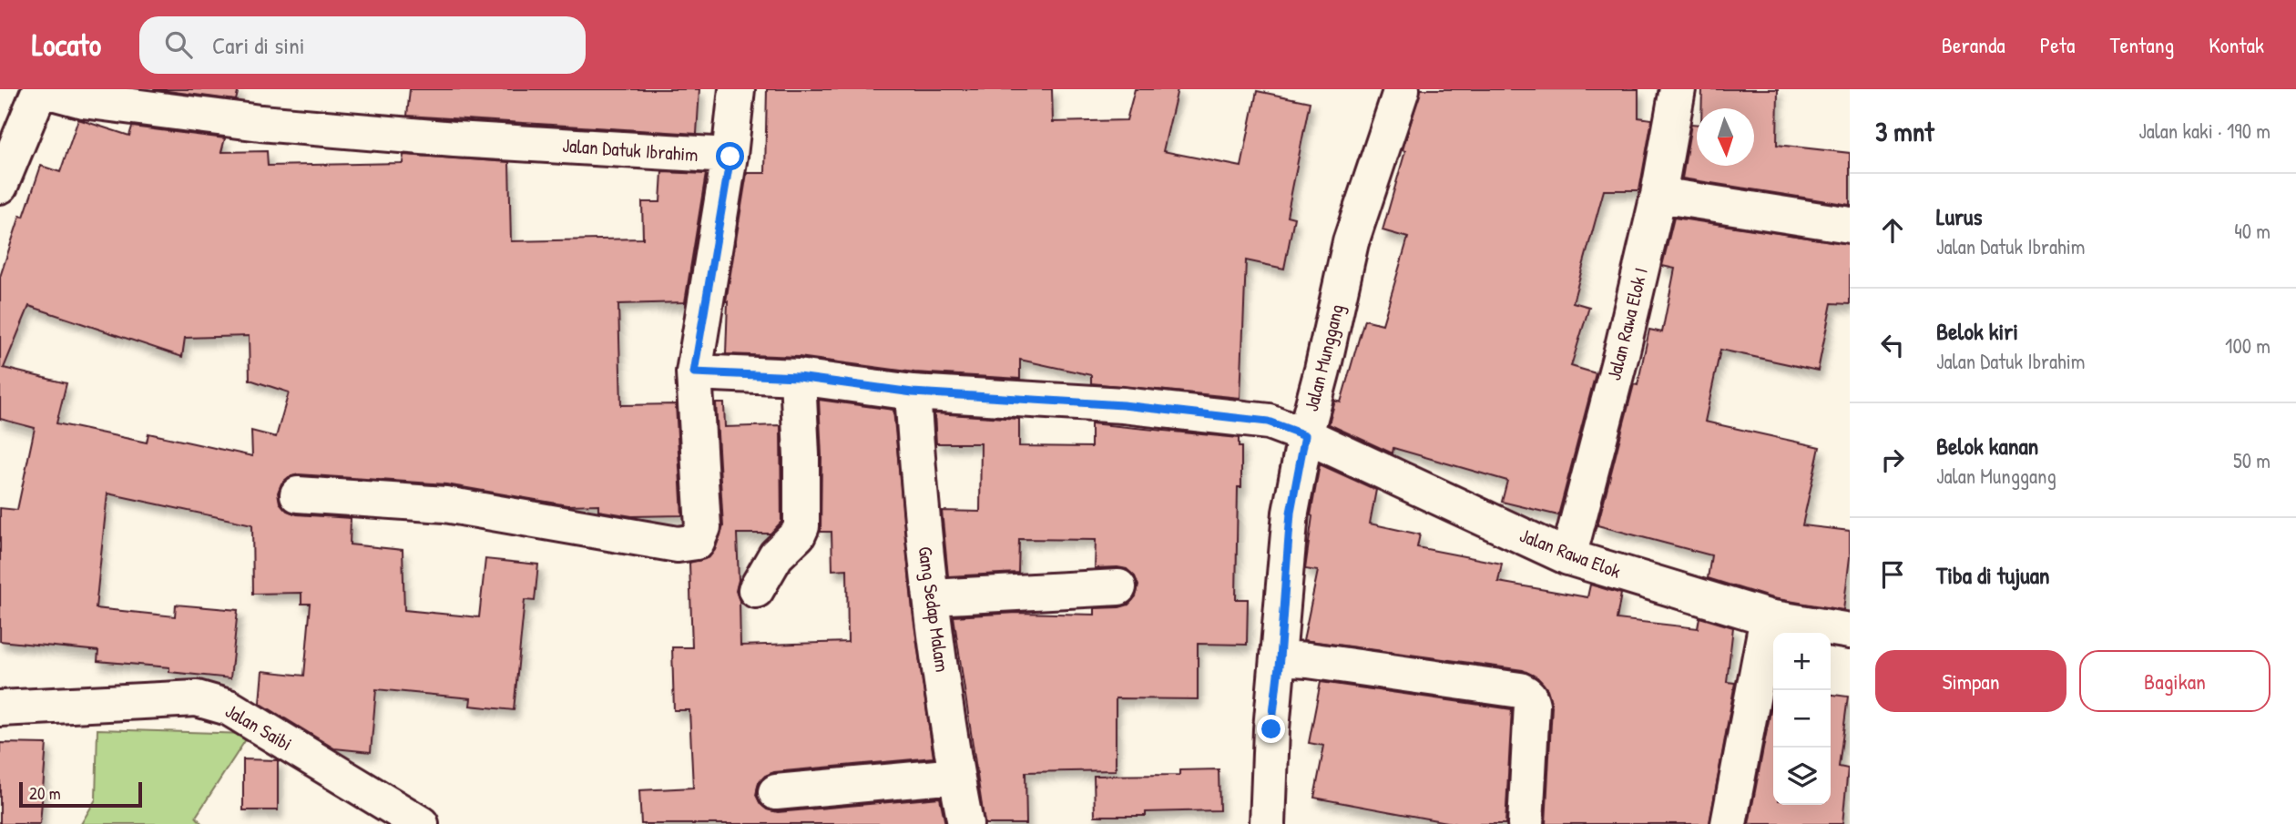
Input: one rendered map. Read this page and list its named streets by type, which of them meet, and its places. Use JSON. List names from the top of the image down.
{
  "streets": {
    "street": [
      "Jalan Datuk Ibrahim",
      "Jalan Rawa Elok I",
      "Jalan Munggang",
      "Jalan Rawa Elok",
      "Gang Sedap Malam",
      "Jalan Saibi"
    ]
  },
  "crossings": [
    ["Jalan Rawa Elok I", "Jalan Rawa Elok"],
    ["Jalan Munggang", "Jalan Rawa Elok"]
  ],
  "scale_bar": "20 m",
  "north": "bottom",
  "page": {
    "header": "Locato",
    "search": "Cari di sini",
    "nav": [
      "Beranda",
      "Peta",
      "Tentang",
      "Kontak"
    ],
    "heading": ["3 mnt", "Jalan kaki · 190 m"],
    "list": [
      ["Lurus", "Jalan Datuk Ibrahim", "40 m"],
      ["Belok kiri", "Jalan Datuk Ibrahim", "100 m"],
      ["Belok kanan", "Jalan Munggang", "50 m"],
      "Tiba di tujuan"
    ],
    "buttons": ["Simpan", "Bagikan"],
    "map_buttons": ["+", "−"],
    "scale": "20 m"
  }
}
